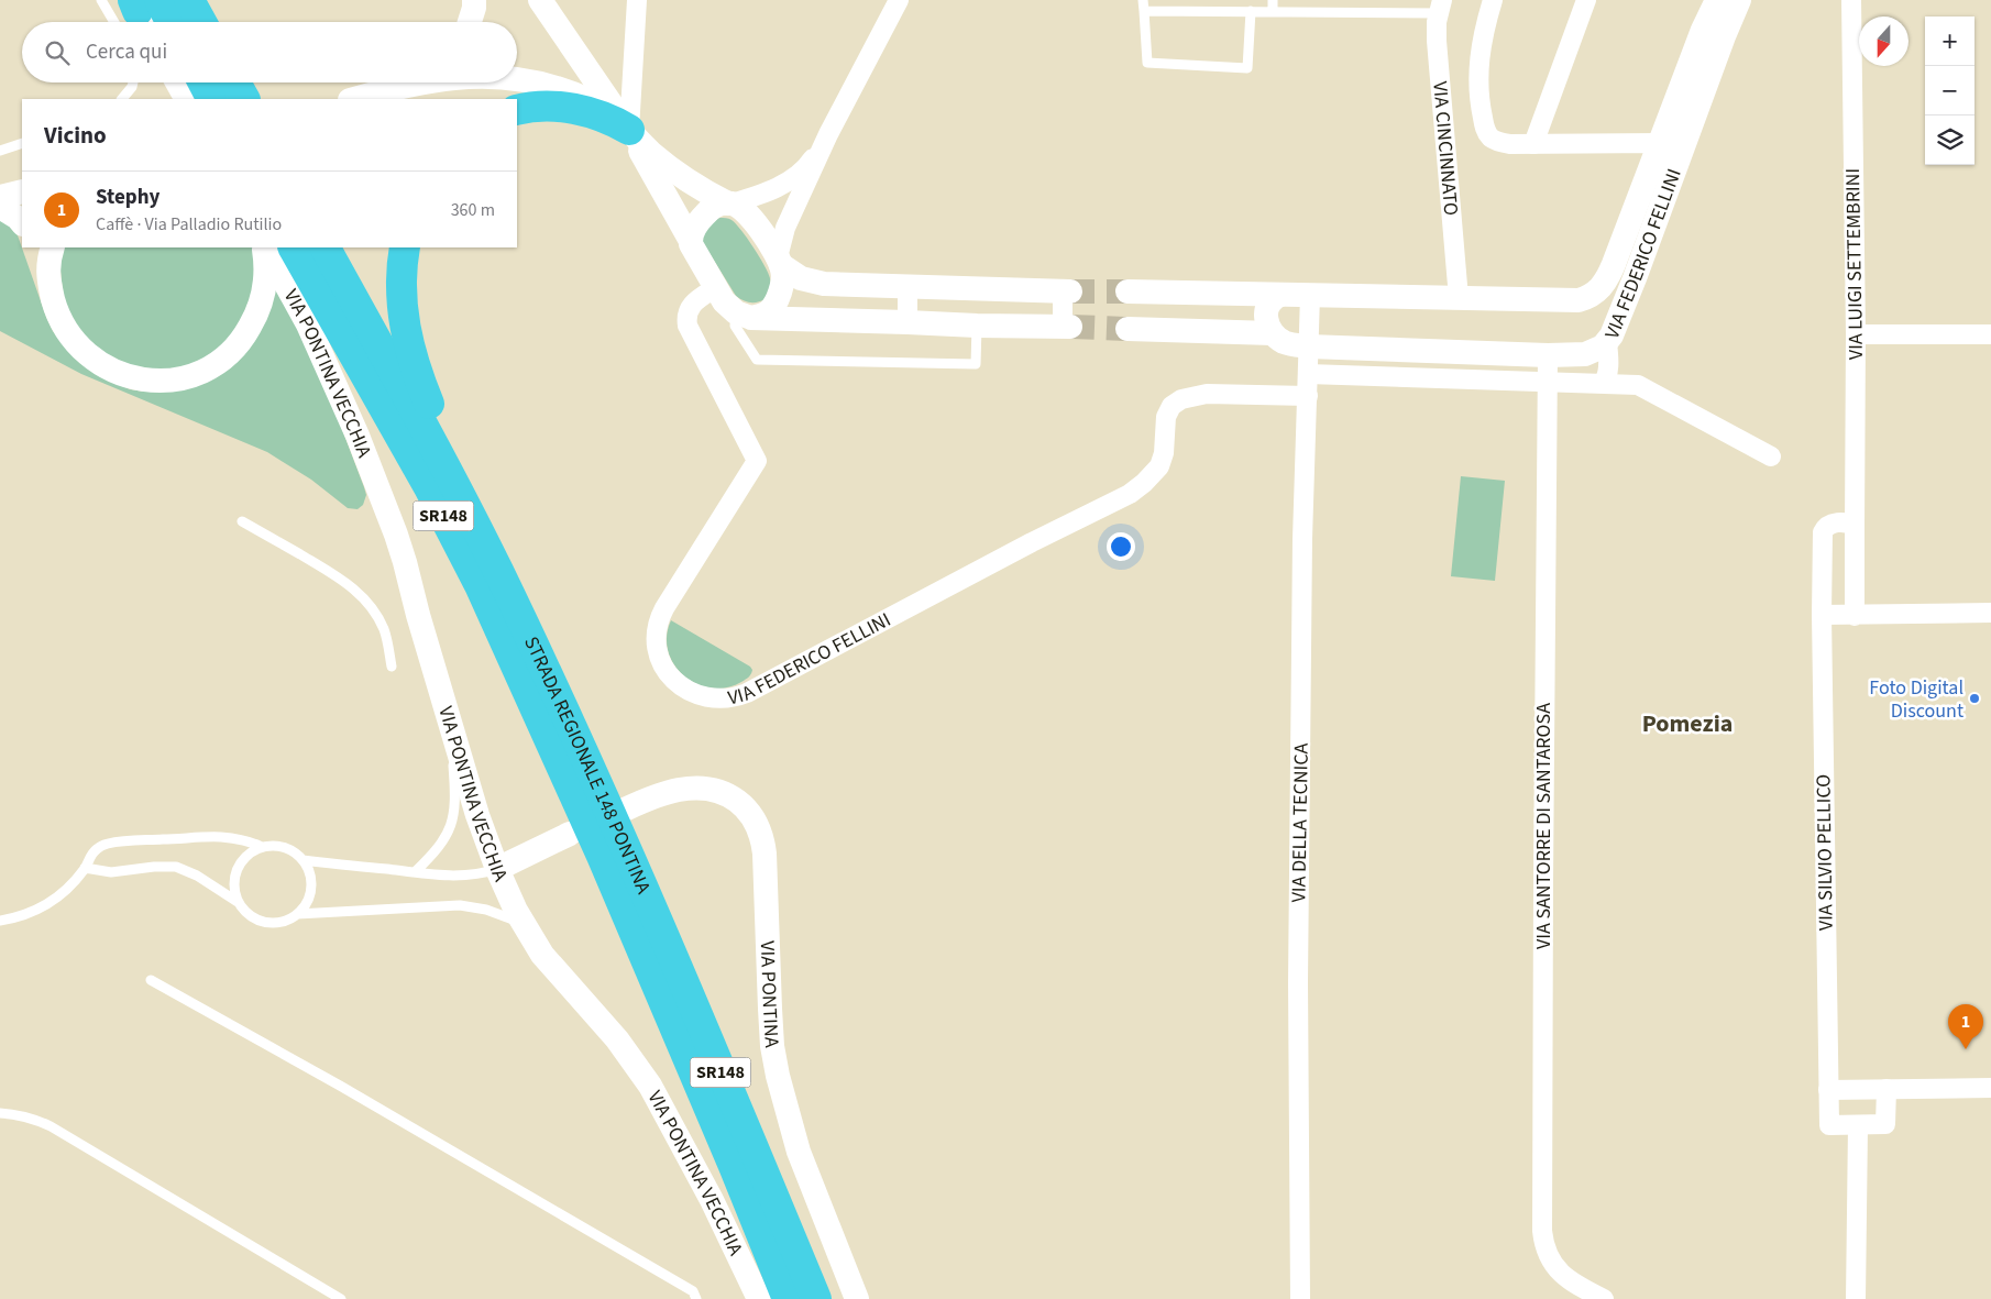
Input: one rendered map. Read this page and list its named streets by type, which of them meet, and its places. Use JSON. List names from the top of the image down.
{
  "streets": {
    "highway": ["SR148", "STRADA REGIONALE 148 PONTINA"],
    "street": [
      "VIA CINCINNATO",
      "VIA FEDERICO FELLINI",
      "VIA LUIGI SETTEMBRINI",
      "VIA PONTINA VECCHIA",
      "VIA DELLA TECNICA",
      "VIA SANTORRE DI SANTAROSA",
      "VIA SILVIO PELLICO",
      "VIA PONTINA"
    ]
  },
  "crossings": [
    ["VIA CINCINNATO", "VIA FEDERICO FELLINI"],
    ["VIA FEDERICO FELLINI", "VIA DELLA TECNICA"],
    ["VIA FEDERICO FELLINI", "VIA SANTORRE DI SANTAROSA"],
    ["VIA LUIGI SETTEMBRINI", "VIA SILVIO PELLICO"]
  ],
  "districts": ["Pomezia"],
  "places": ["Foto Digital Discount"],
  "north": "bottom",
  "page": {
    "map_buttons": ["+", "−"],
    "search": "Cerca qui",
    "heading": "Vicino",
    "list": [
      {
        "mark": "1",
        "name": "Stephy",
        "note": "Caffè · Via Palladio Rutilio",
        "value": "360 m"
      }
    ],
    "pins": "1"
  }
}
